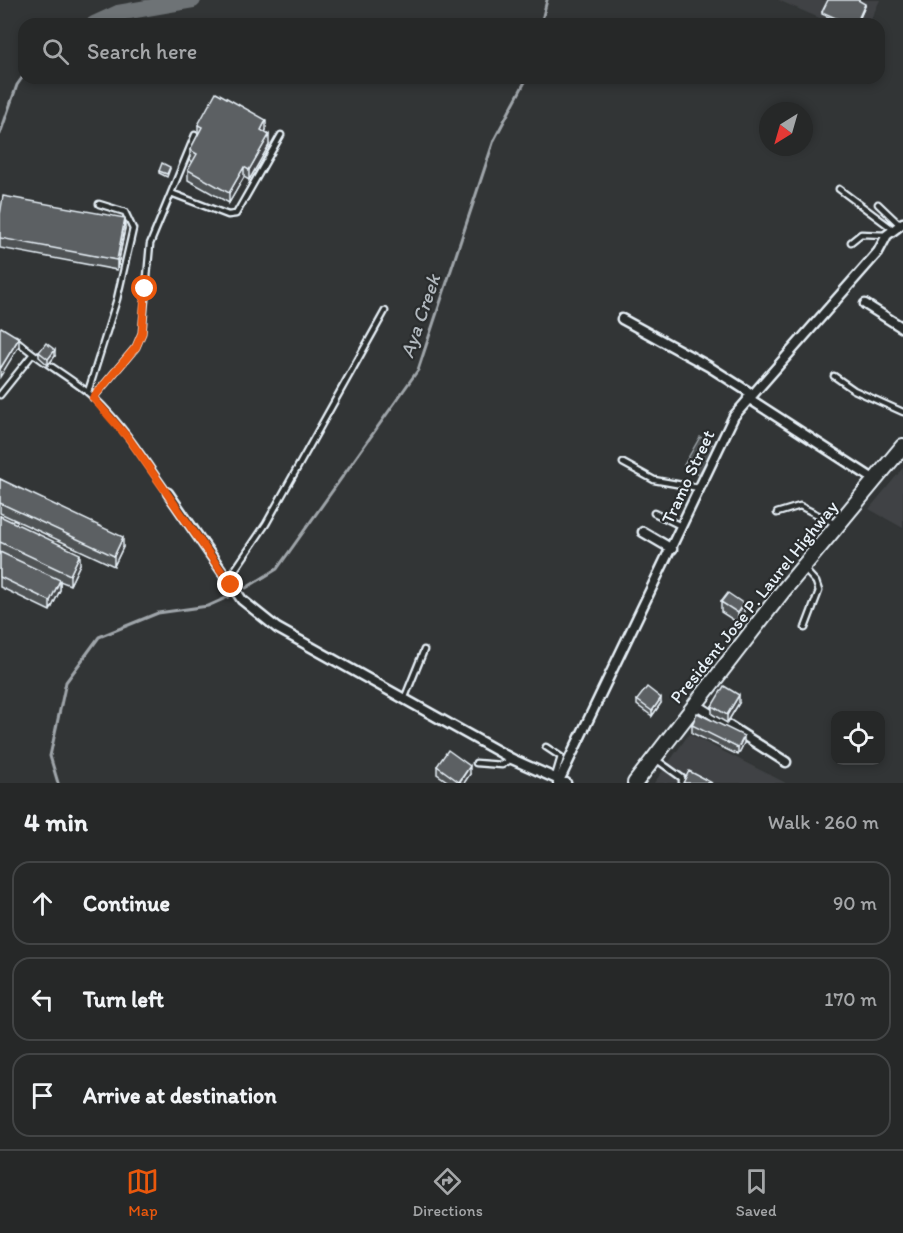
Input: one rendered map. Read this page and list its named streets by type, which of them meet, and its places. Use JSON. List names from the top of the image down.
{
  "streets": {
    "highway": ["President Jose P. Laurel Highway"],
    "street": ["Tramo Street"]
  },
  "water": ["Aya Creek"],
  "north": "bottom left",
  "page": {
    "search": "Search here",
    "heading": ["4 min", "Walk · 260 m"],
    "list": [
      ["Continue", "90 m"],
      ["Turn left", "170 m"],
      "Arrive at destination"
    ],
    "nav": ["Map", "Directions", "Saved"]
  }
}
